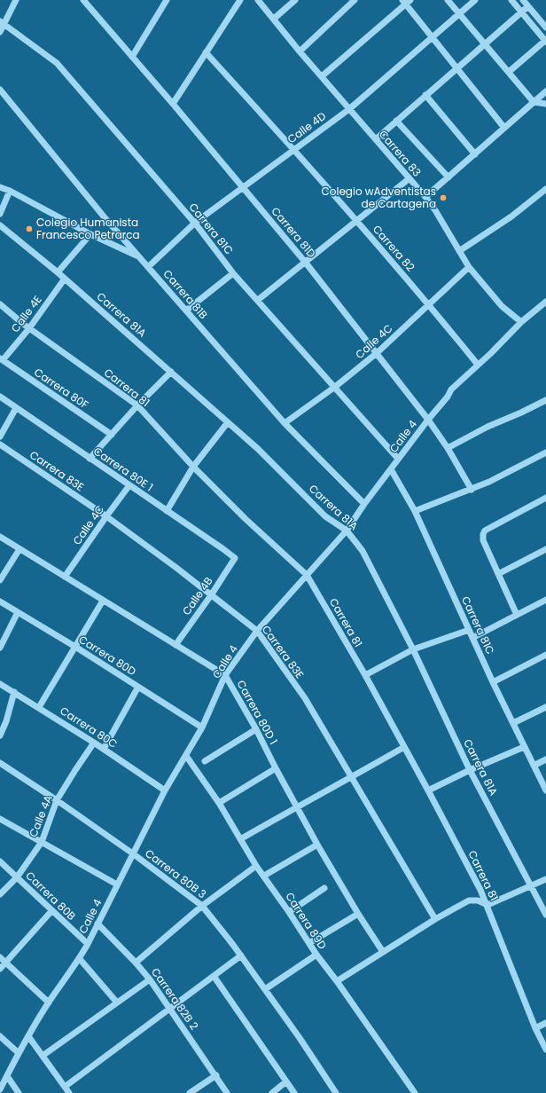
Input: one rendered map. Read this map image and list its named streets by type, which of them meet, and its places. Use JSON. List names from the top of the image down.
{
  "streets": {
    "street": [
      "Calle 4D",
      "Carrera 83",
      "Carrera 81C",
      "Carrera 81D",
      "Carrera 82",
      "Carrera 81B",
      "Calle 4E",
      "Carrera 81A",
      "Calle 4C",
      "Carrera 81",
      "Carrera 80F",
      "Calle 4",
      "Carrera 80E 1",
      "Carrera 83E",
      "Calle 4B",
      "Carrera 80D",
      "Carrera 80D 1",
      "Carrera 80C",
      "Calle 4A",
      "Carrera 80B 3",
      "Carrera 80B",
      "Carrera 89D",
      "Carrera 82B 2"
    ]
  },
  "crossings": [
    ["Calle 4D", "Carrera 83"],
    ["Calle 4D", "Carrera 81C"],
    ["Calle 4D", "Carrera 81D"],
    ["Calle 4D", "Carrera 82"],
    ["Calle 4D", "Carrera 81B"],
    ["Carrera 83", "Calle 4C"],
    ["Carrera 83", "Calle 4"],
    ["Carrera 81C", "Calle 4C"],
    ["Carrera 81C", "Calle 4"],
    ["Carrera 81D", "Calle 4C"],
    ["Carrera 81D", "Calle 4"],
    ["Carrera 82", "Calle 4C"],
    ["Carrera 82", "Calle 4"],
    ["Carrera 81B", "Calle 4C"],
    ["Carrera 81B", "Calle 4"],
    ["Calle 4E", "Carrera 81A"],
    ["Calle 4E", "Carrera 81"],
    ["Calle 4E", "Carrera 80F"],
    ["Carrera 81A", "Calle 4"],
    ["Calle 4C", "Carrera 80E 1"],
    ["Calle 4C", "Carrera 83E"],
    ["Calle 4C", "Carrera 80D 1"],
    ["Carrera 81", "Calle 4"],
    ["Calle 4", "Carrera 83E"],
    ["Calle 4", "Carrera 80D"],
    ["Calle 4", "Carrera 80D 1"],
    ["Calle 4", "Carrera 80C"],
    ["Calle 4", "Carrera 80B 3"],
    ["Calle 4", "Carrera 80B"],
    ["Calle 4", "Carrera 89D"],
    ["Calle 4", "Carrera 82B 2"],
    ["Carrera 80E 1", "Calle 4B"],
    ["Carrera 83E", "Calle 4B"],
    ["Calle 4B", "Carrera 80D 1"],
    ["Carrera 80C", "Calle 4A"],
    ["Calle 4A", "Carrera 80B 3"],
    ["Calle 4A", "Carrera 80B"]
  ],
  "places": ["Colegio wAdventistas de Cartagena", "Colegio Humanista Francesco Petrarca"]
}
